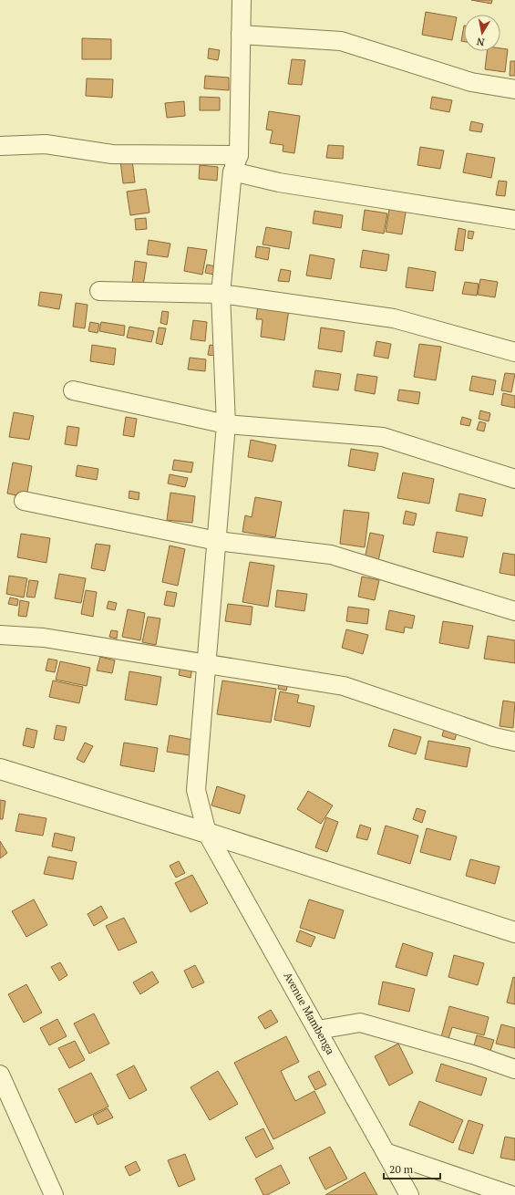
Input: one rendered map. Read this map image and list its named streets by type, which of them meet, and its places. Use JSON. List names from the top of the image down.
{
  "streets": {
    "street": ["Avenue Mambenga"]
  },
  "scale_bar": "20 m",
  "north": "bottom"
}
